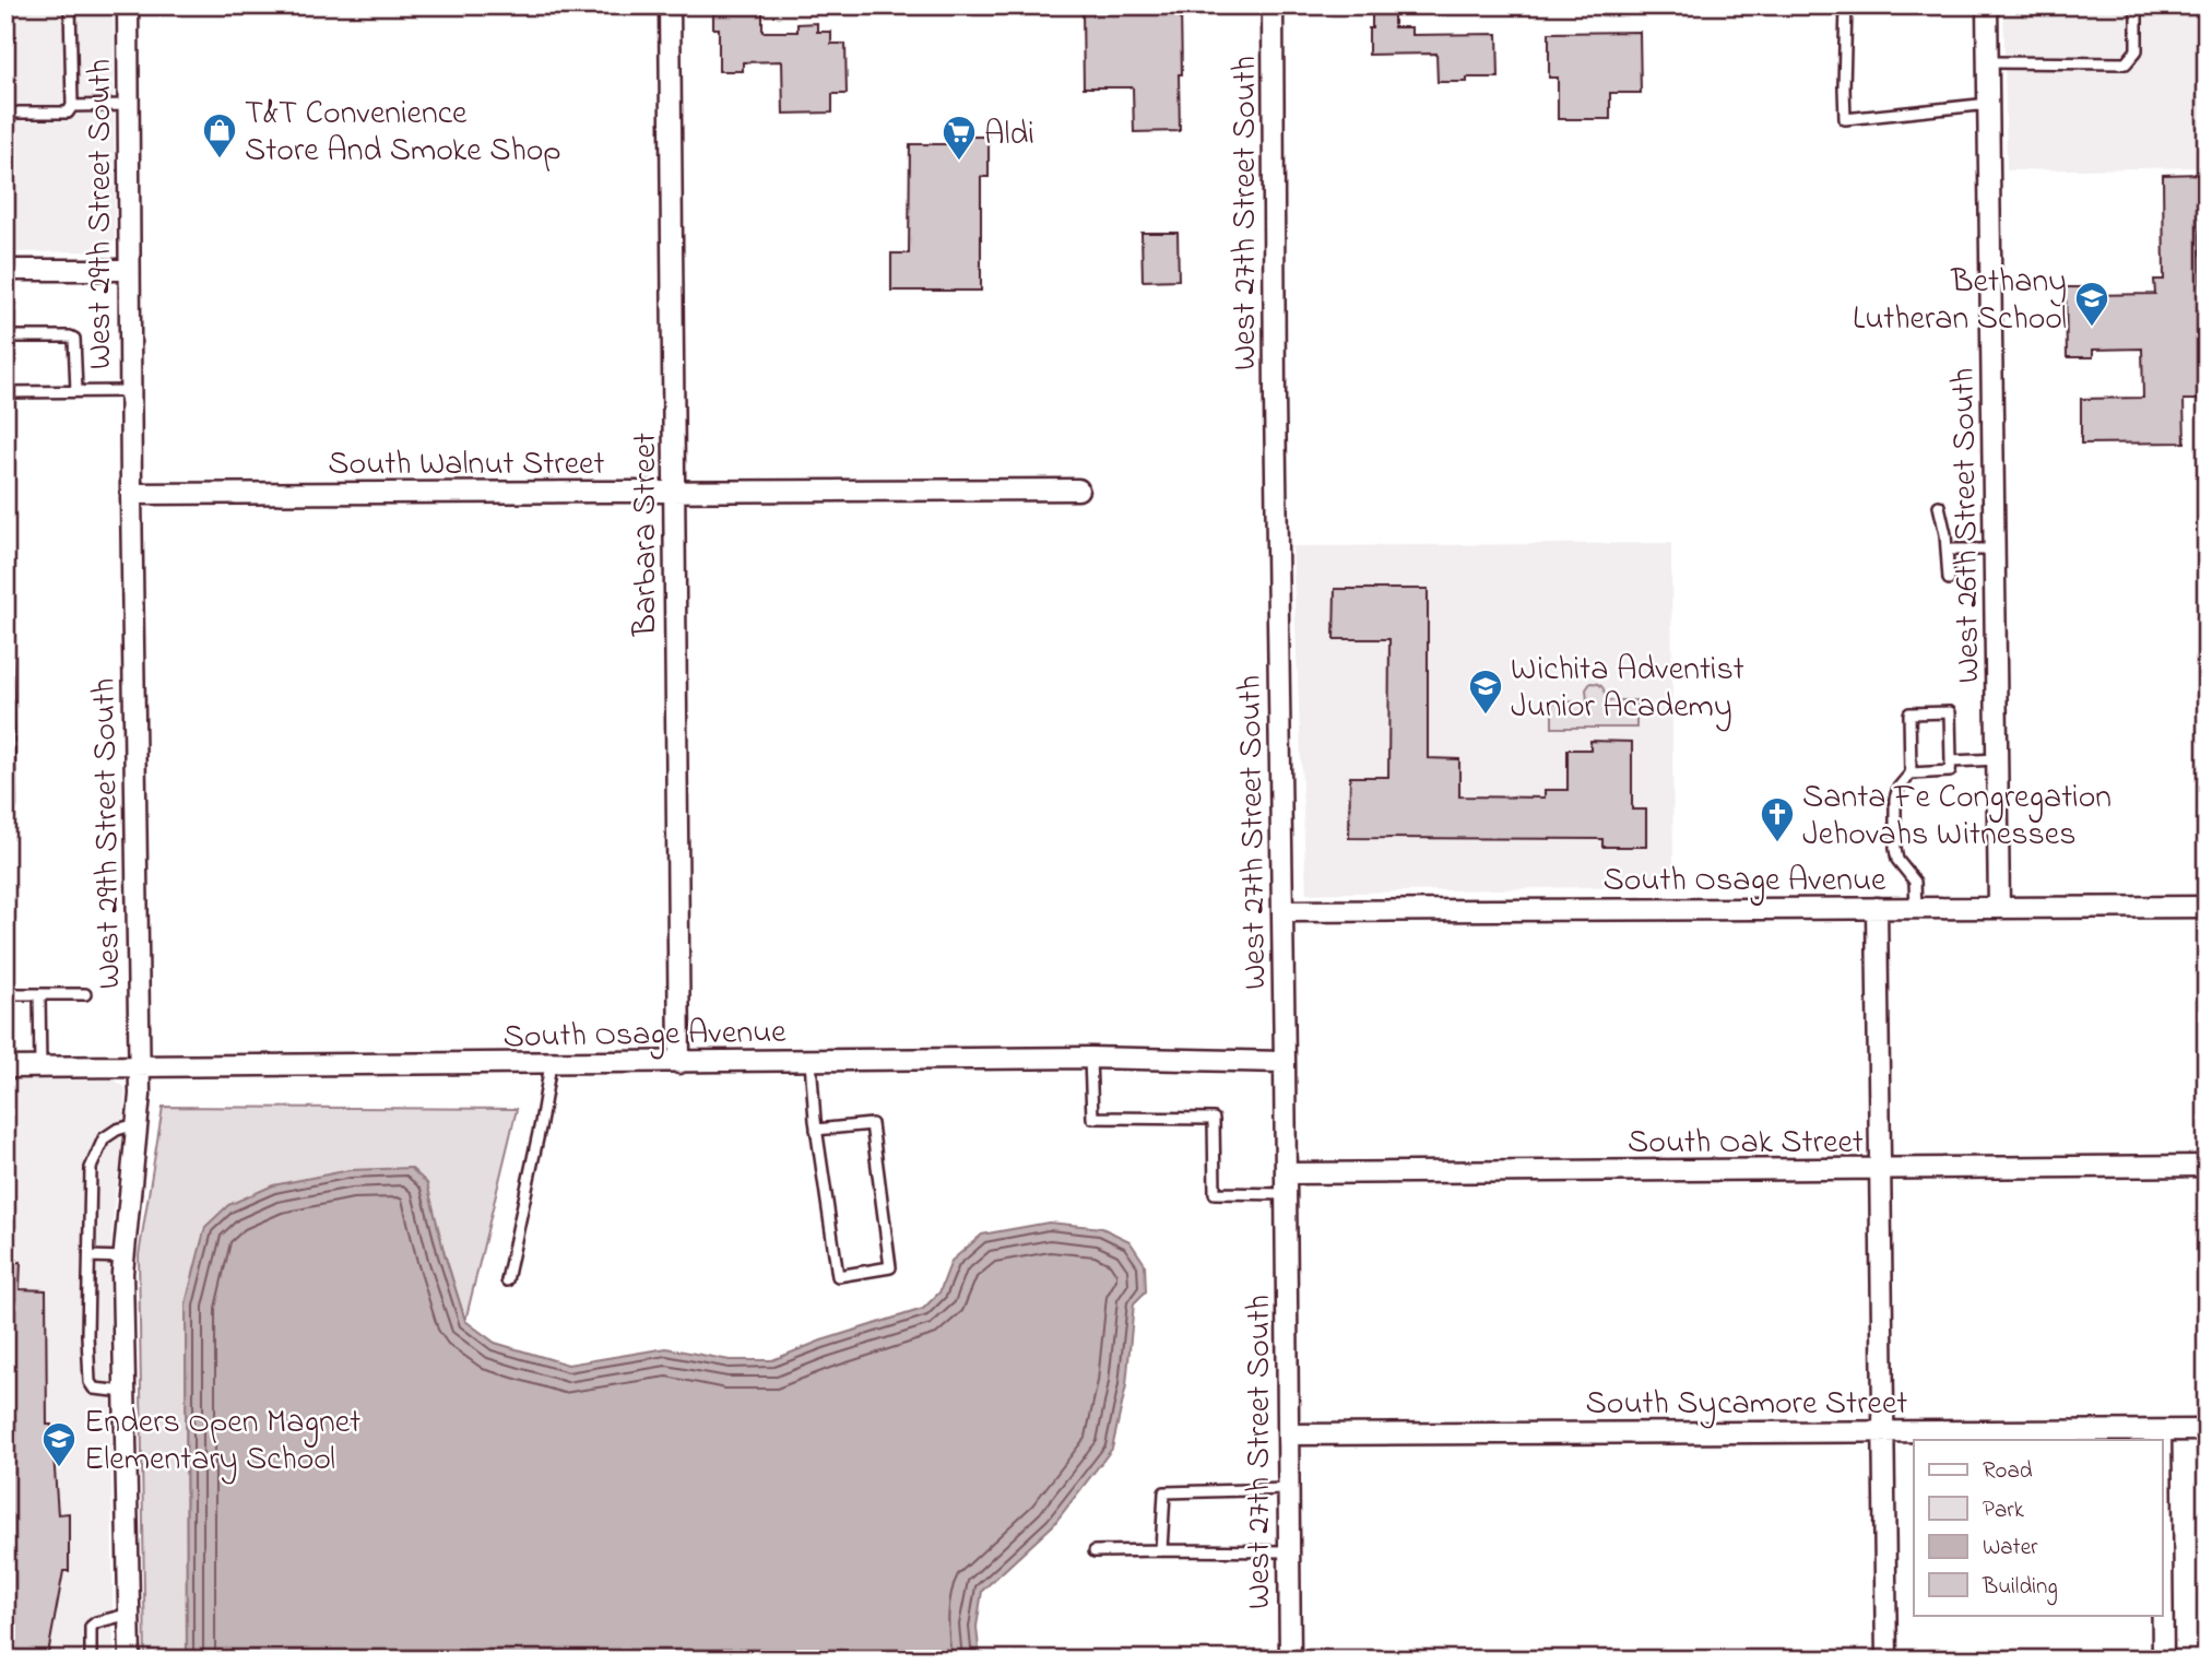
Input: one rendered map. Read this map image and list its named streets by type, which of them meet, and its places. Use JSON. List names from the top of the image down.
{
  "streets": {
    "street": [
      "West 27th Street South",
      "West 29th Street South",
      "South Walnut Street",
      "West 26th Street South",
      "Barbara Street",
      "South Osage Avenue",
      "South Oak Street",
      "South Sycamore Street"
    ]
  },
  "crossings": [
    ["West 27th Street South", "South Osage Avenue"],
    ["West 27th Street South", "South Oak Street"],
    ["West 27th Street South", "South Sycamore Street"],
    ["West 29th Street South", "South Walnut Street"],
    ["West 29th Street South", "South Osage Avenue"],
    ["South Walnut Street", "Barbara Street"],
    ["West 26th Street South", "South Osage Avenue"],
    ["Barbara Street", "South Osage Avenue"]
  ],
  "places": {
    "shop": ["T&T Convenience Store And Smoke Shop"],
    "supermarket": ["Aldi"],
    "school or university": ["Bethany Lutheran School", "Wichita Adventist Junior Academy", "Enders Open Magnet Elementary School"],
    "church": ["Santa Fe Congregation Jehovahs Witnesses"]
  },
  "legend": [
    "Road",
    "Park",
    "Water",
    "Building"
  ]
}
